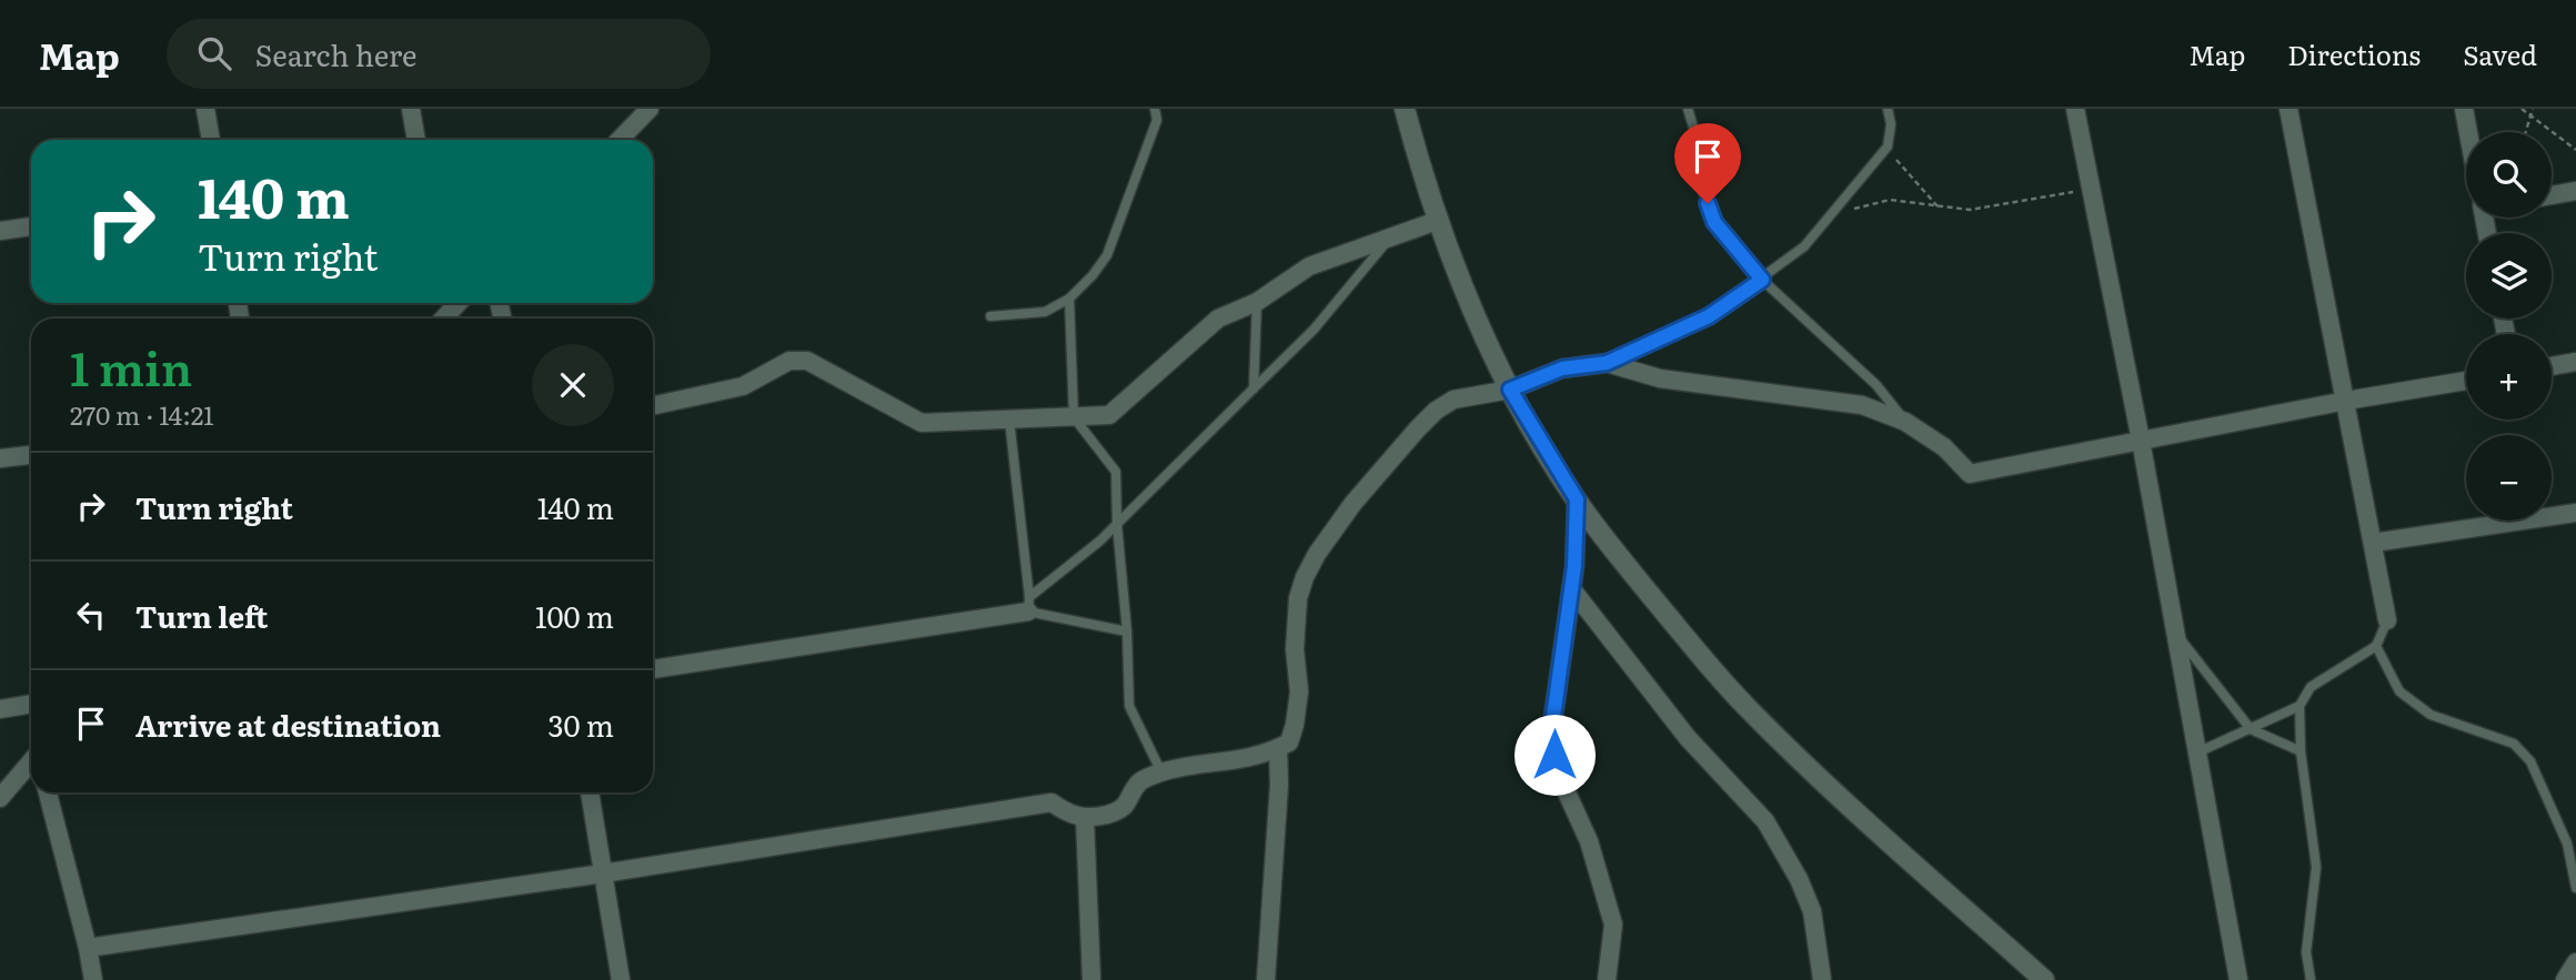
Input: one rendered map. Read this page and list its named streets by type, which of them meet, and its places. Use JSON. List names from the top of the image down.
{
  "page": {
    "header": "Map",
    "search": "Search here",
    "nav": ["Map", "Directions", "Saved"],
    "map_buttons": ["+", "−"],
    "turn": ["140 m", "Turn right"],
    "heading": ["1 min", "270 m · 14:21"],
    "list": [
      {
        "name": "Turn right",
        "value": "140 m"
      },
      {
        "name": "Turn left",
        "value": "100 m"
      },
      {
        "name": "Arrive at destination",
        "value": "30 m"
      }
    ]
  }
}
